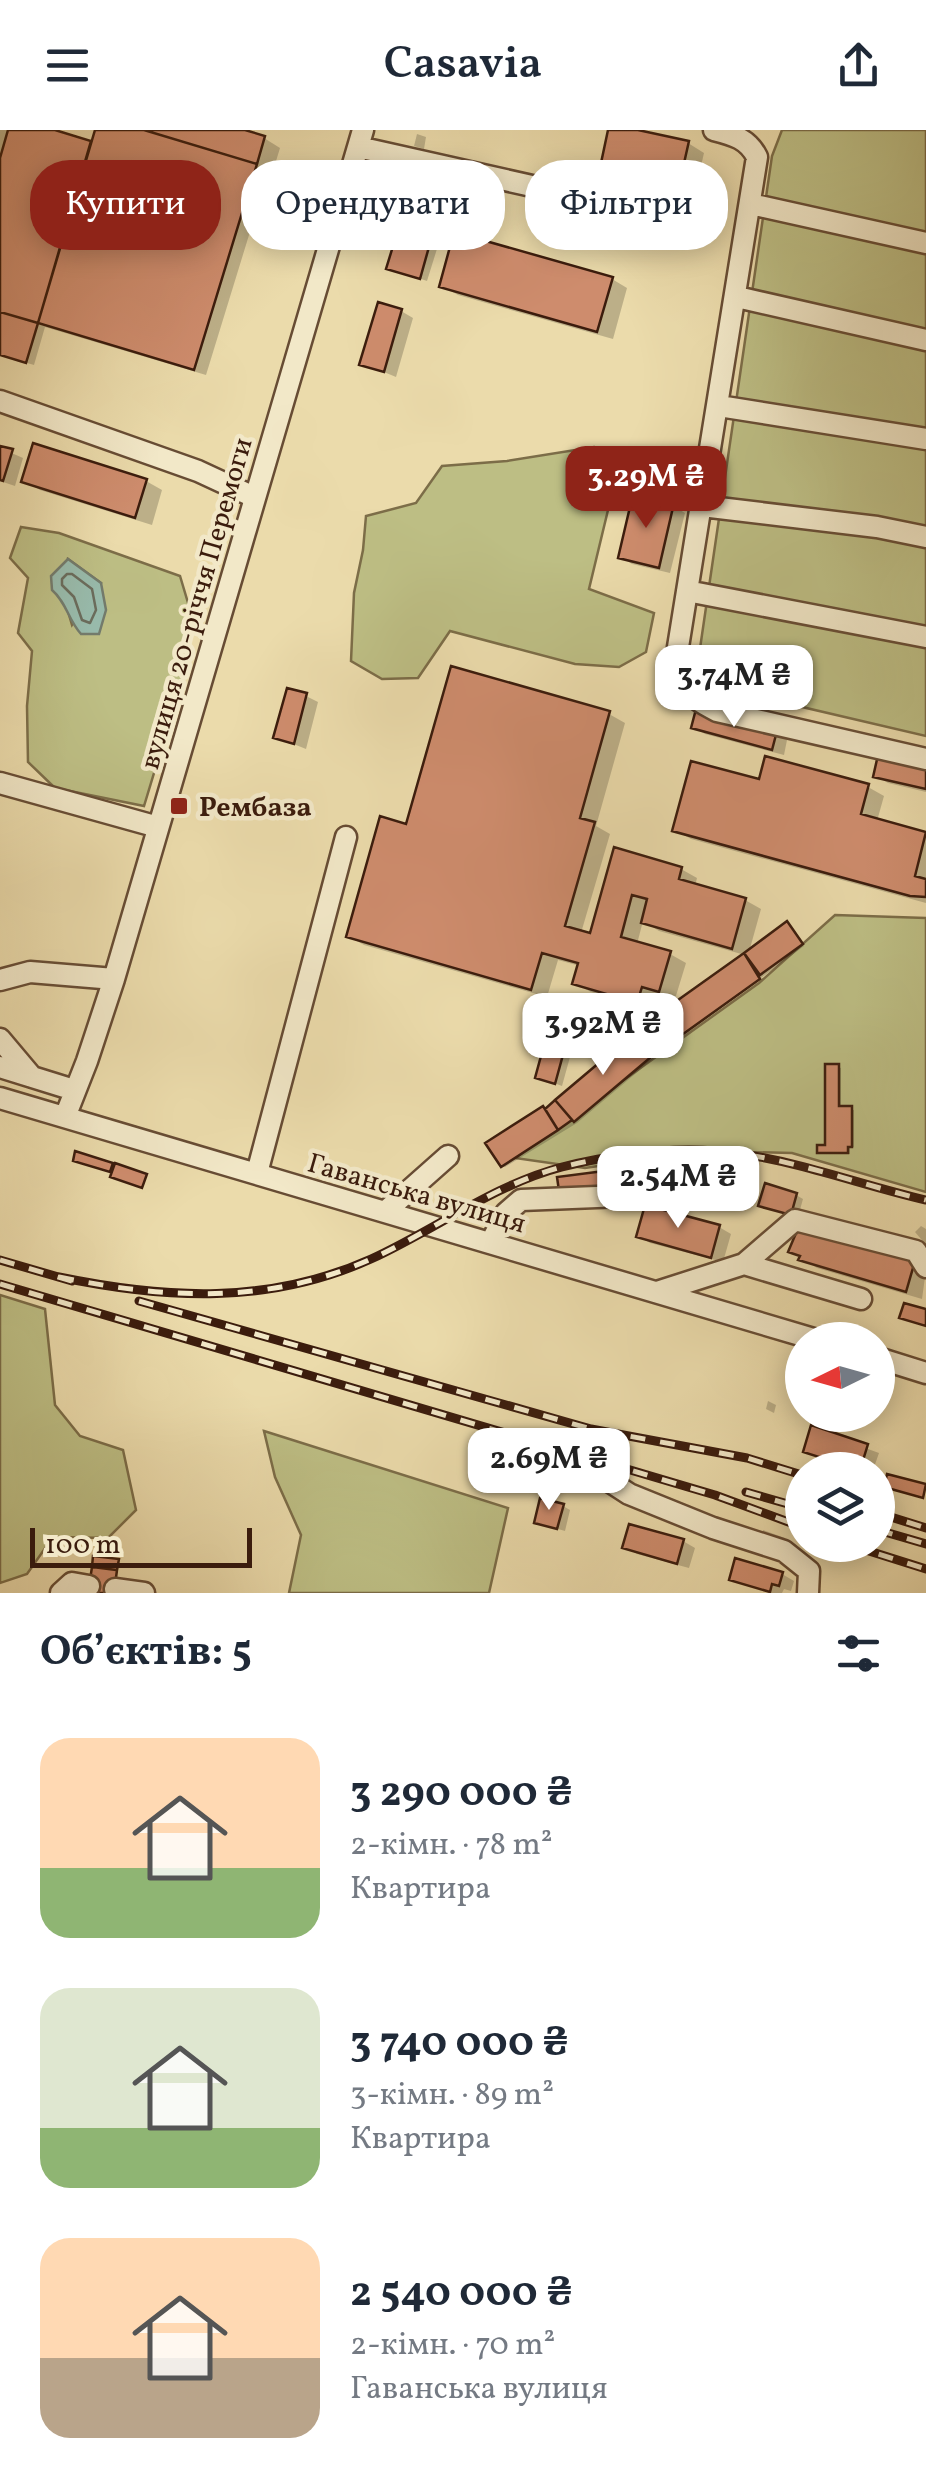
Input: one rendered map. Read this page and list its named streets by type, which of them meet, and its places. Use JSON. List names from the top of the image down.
{
  "streets": {
    "street": ["вулиця 20-річчя Перемоги", "Гаванська вулиця"]
  },
  "crossings": [
    ["вулиця 20-річчя Перемоги", "Гаванська вулиця"]
  ],
  "places": {
    "transit": ["Рембаза"]
  },
  "scale_bar": "100 m",
  "north": "left",
  "page": {
    "header": "Casavia",
    "chip": ["Купити", "Орендувати", "Фільтри"],
    "price": [
      "3.29M ₴",
      "3.74M ₴",
      "3.92M ₴",
      "2.54M ₴",
      "2.69M ₴"
    ],
    "scale": "100 m",
    "heading": "Об’єктів: 5",
    "list": [
      {
        "name": "3 290 000 ₴",
        "note": "2-кімн. · 78 m² · Квартира"
      },
      {
        "name": "3 740 000 ₴",
        "note": "3-кімн. · 89 m² · Квартира"
      },
      {
        "name": "2 540 000 ₴",
        "note": "2-кімн. · 70 m² · Гаванська вулиця"
      }
    ]
  }
}
